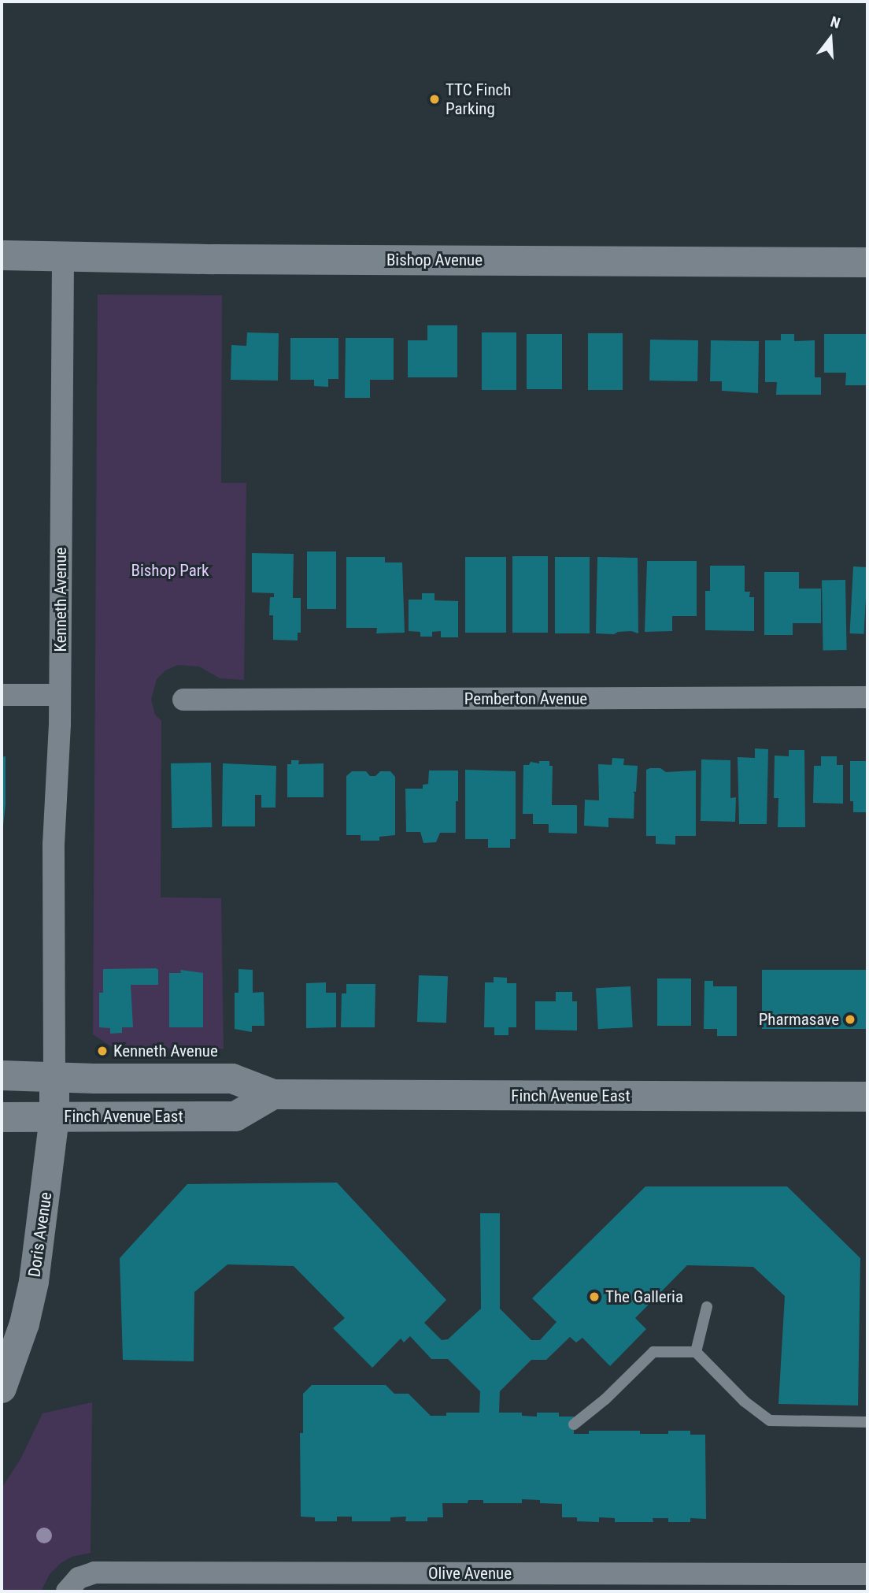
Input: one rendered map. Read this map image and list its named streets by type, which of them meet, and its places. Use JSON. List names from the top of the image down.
{
  "streets": {
    "street": [
      "Bishop Avenue",
      "Kenneth Avenue",
      "Pemberton Avenue",
      "Finch Avenue East",
      "Doris Avenue",
      "Olive Avenue"
    ]
  },
  "crossings": [
    ["Bishop Avenue", "Kenneth Avenue"],
    ["Kenneth Avenue", "Finch Avenue East"],
    ["Kenneth Avenue", "Doris Avenue"],
    ["Finch Avenue East", "Doris Avenue"]
  ],
  "parks": ["Bishop Park"],
  "places": [
    "TTC Finch Parking",
    "Pharmasave",
    "Kenneth Avenue",
    "The Galleria"
  ],
  "north": "top"
}
